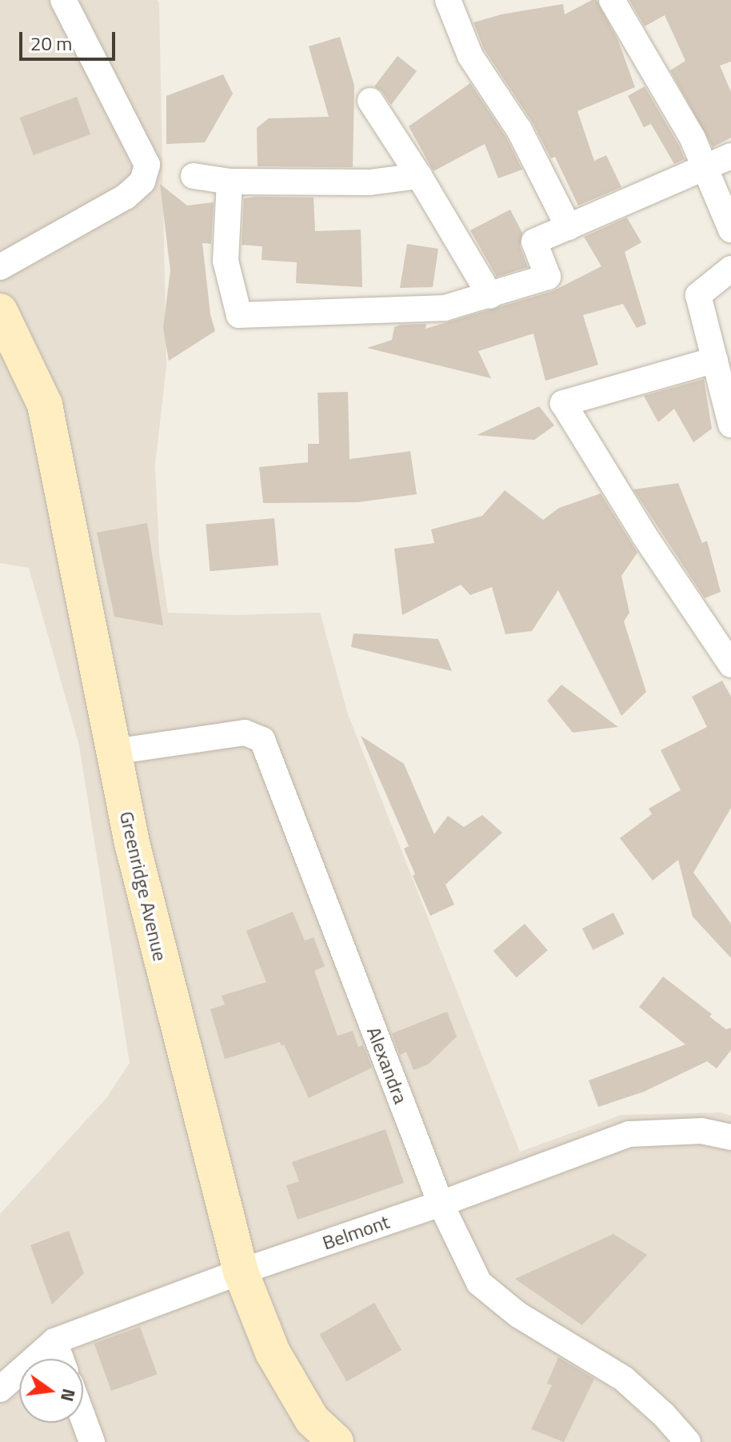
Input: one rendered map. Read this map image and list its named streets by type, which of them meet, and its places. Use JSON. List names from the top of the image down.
{
  "streets": {
    "street": ["Greenridge Avenue", "Alexandra", "Belmont"]
  },
  "crossings": [
    ["Greenridge Avenue", "Alexandra"],
    ["Greenridge Avenue", "Belmont"],
    ["Alexandra", "Belmont"]
  ],
  "scale_bar": "20 m",
  "north": "right"
}
